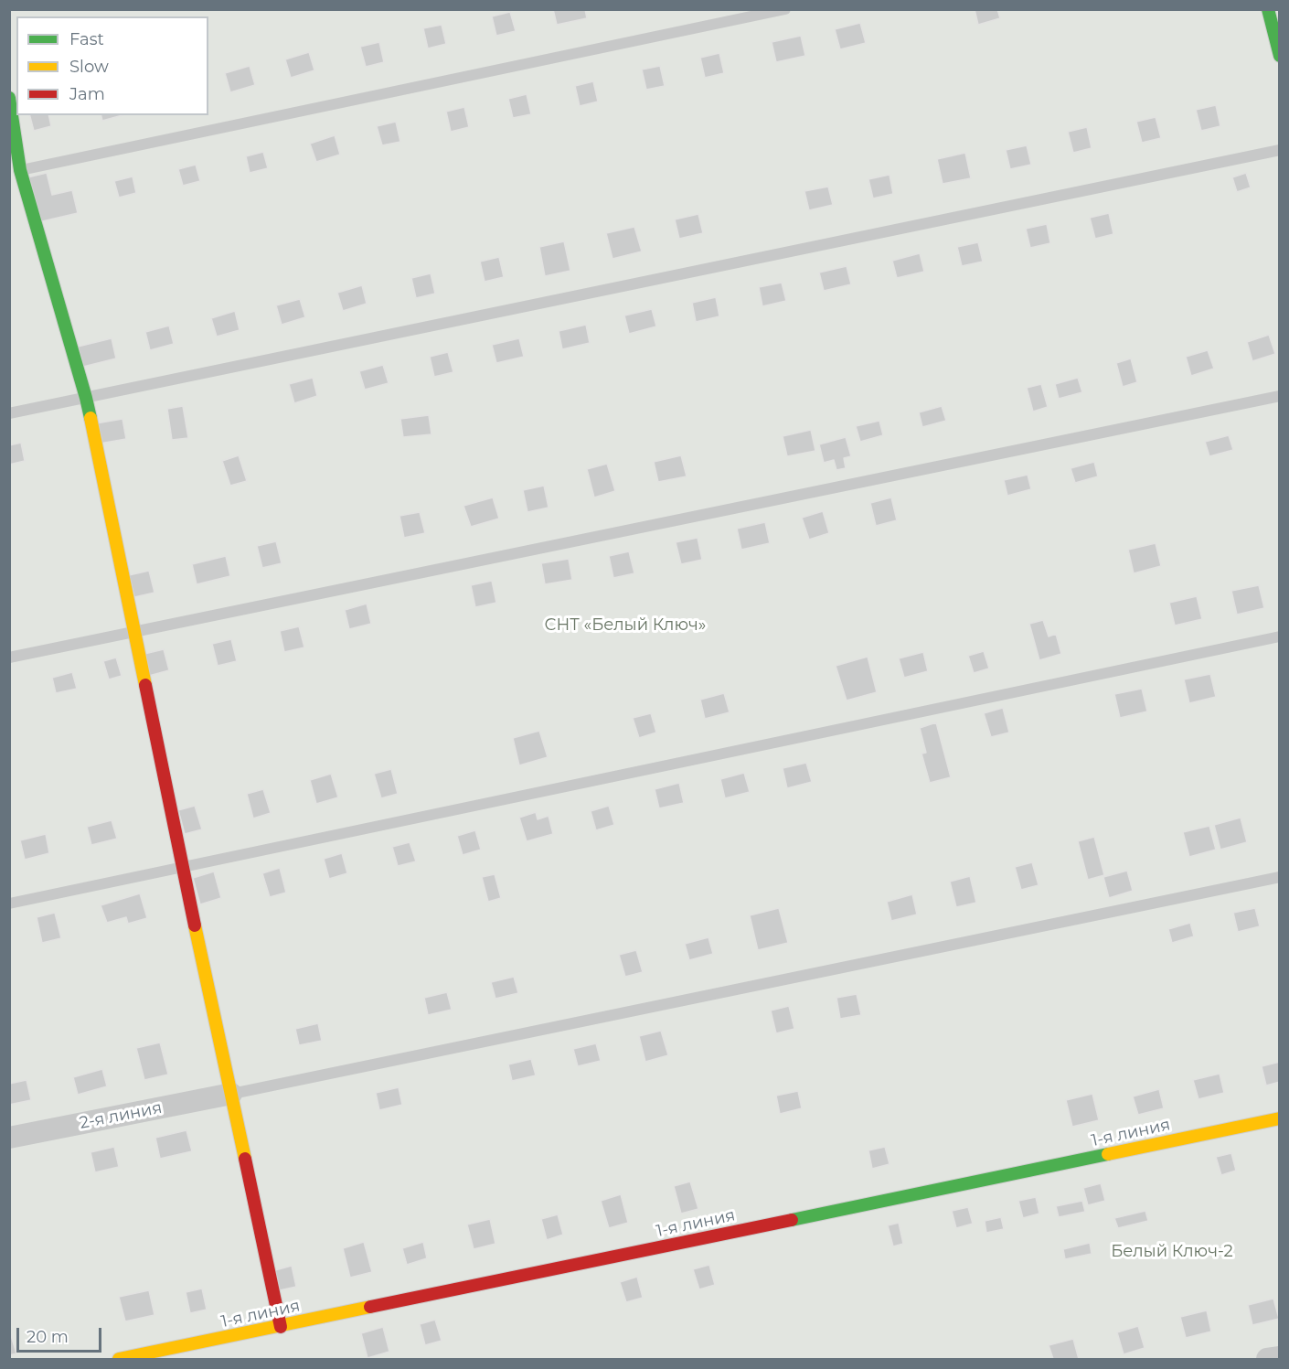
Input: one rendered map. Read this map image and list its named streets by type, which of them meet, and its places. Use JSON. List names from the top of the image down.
{
  "streets": {
    "street": ["2-я линия", "1-я линия"]
  },
  "parks": ["СНТ «Белый Ключ»", "Белый Ключ-2"],
  "legend": ["Fast", "Slow", "Jam"],
  "scale_bar": "20 m"
}
